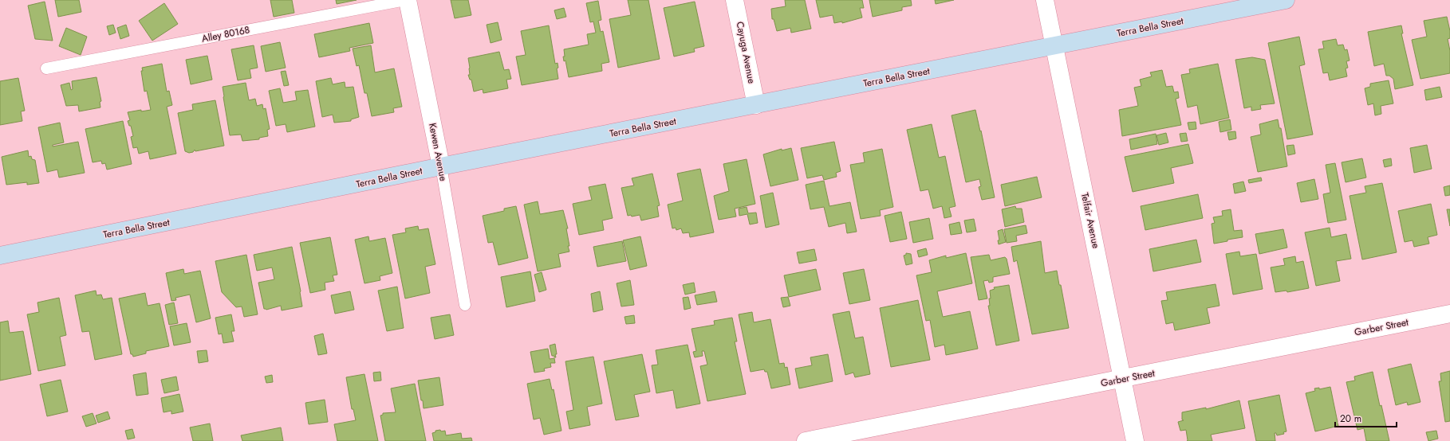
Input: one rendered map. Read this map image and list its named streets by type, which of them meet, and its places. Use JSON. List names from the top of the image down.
{
  "streets": {
    "main road": ["Terra Bella Street"],
    "street": [
      "Cayuga Avenue",
      "Kewen Avenue",
      "Telfair Avenue",
      "Garber Street"
    ],
    "lane": ["Alley 80168"]
  },
  "crossings": [
    ["Terra Bella Street", "Cayuga Avenue"],
    ["Terra Bella Street", "Kewen Avenue"],
    ["Terra Bella Street", "Telfair Avenue"],
    ["Telfair Avenue", "Garber Street"]
  ],
  "scale_bar": "20 m"
}
